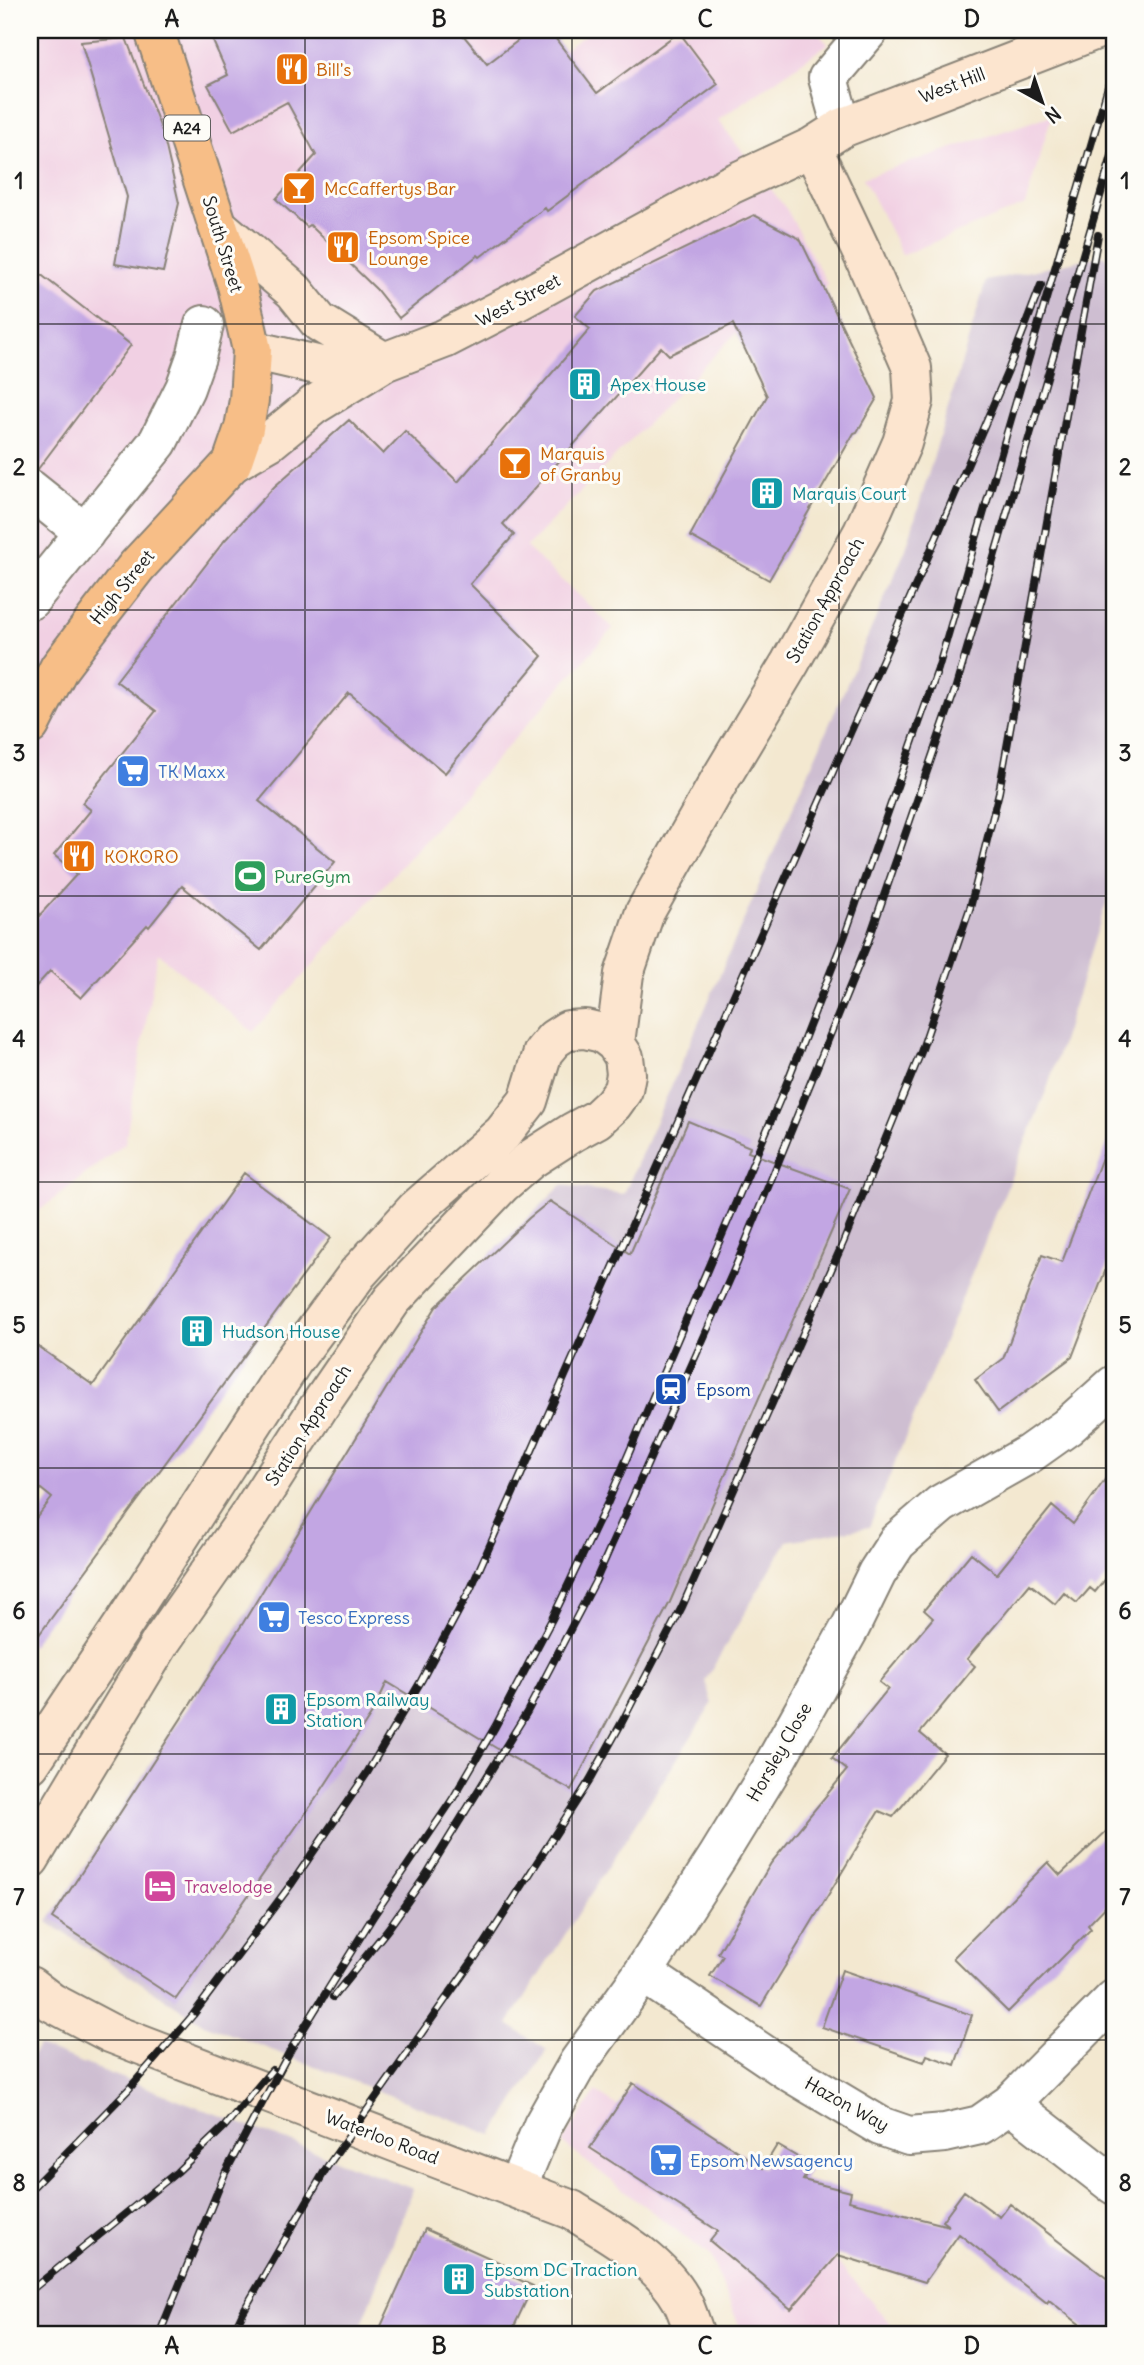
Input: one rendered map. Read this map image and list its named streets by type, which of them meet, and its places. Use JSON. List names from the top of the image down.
{
  "streets": {
    "highway": ["A24", "South Street", "High Street"],
    "street": [
      "West Hill",
      "West Street",
      "Station Approach",
      "Horsley Close",
      "Hazon Way",
      "Waterloo Road"
    ]
  },
  "crossings": [
    ["West Hill", "West Street"],
    ["West Hill", "Station Approach"],
    ["South Street", "West Street"],
    ["South Street", "High Street"],
    ["West Street", "High Street"],
    ["West Street", "Station Approach"],
    ["Horsley Close", "Hazon Way"],
    ["Horsley Close", "Waterloo Road"]
  ],
  "places": {
    "restaurant": ["Bill's", "Epsom Spice Lounge", "KOKORO"],
    "bar": ["McCaffertys Bar", "Marquis of Granby"],
    "building": [
      "Apex House",
      "Marquis Court",
      "Hudson House",
      "Epsom Railway Station",
      "Epsom DC Traction Substation"
    ],
    "supermarket": ["TK Maxx", "Tesco Express", "Epsom Newsagency"],
    "sports": ["PureGym"],
    "station": ["Epsom"],
    "hotel": ["Travelodge"]
  },
  "north": "bottom right",
  "grid": {
    "columns": [
      "A",
      "B",
      "C",
      "D"
    ],
    "rows": [
      "1",
      "2",
      "3",
      "4",
      "5",
      "6",
      "7",
      "8"
    ]
  }
}
